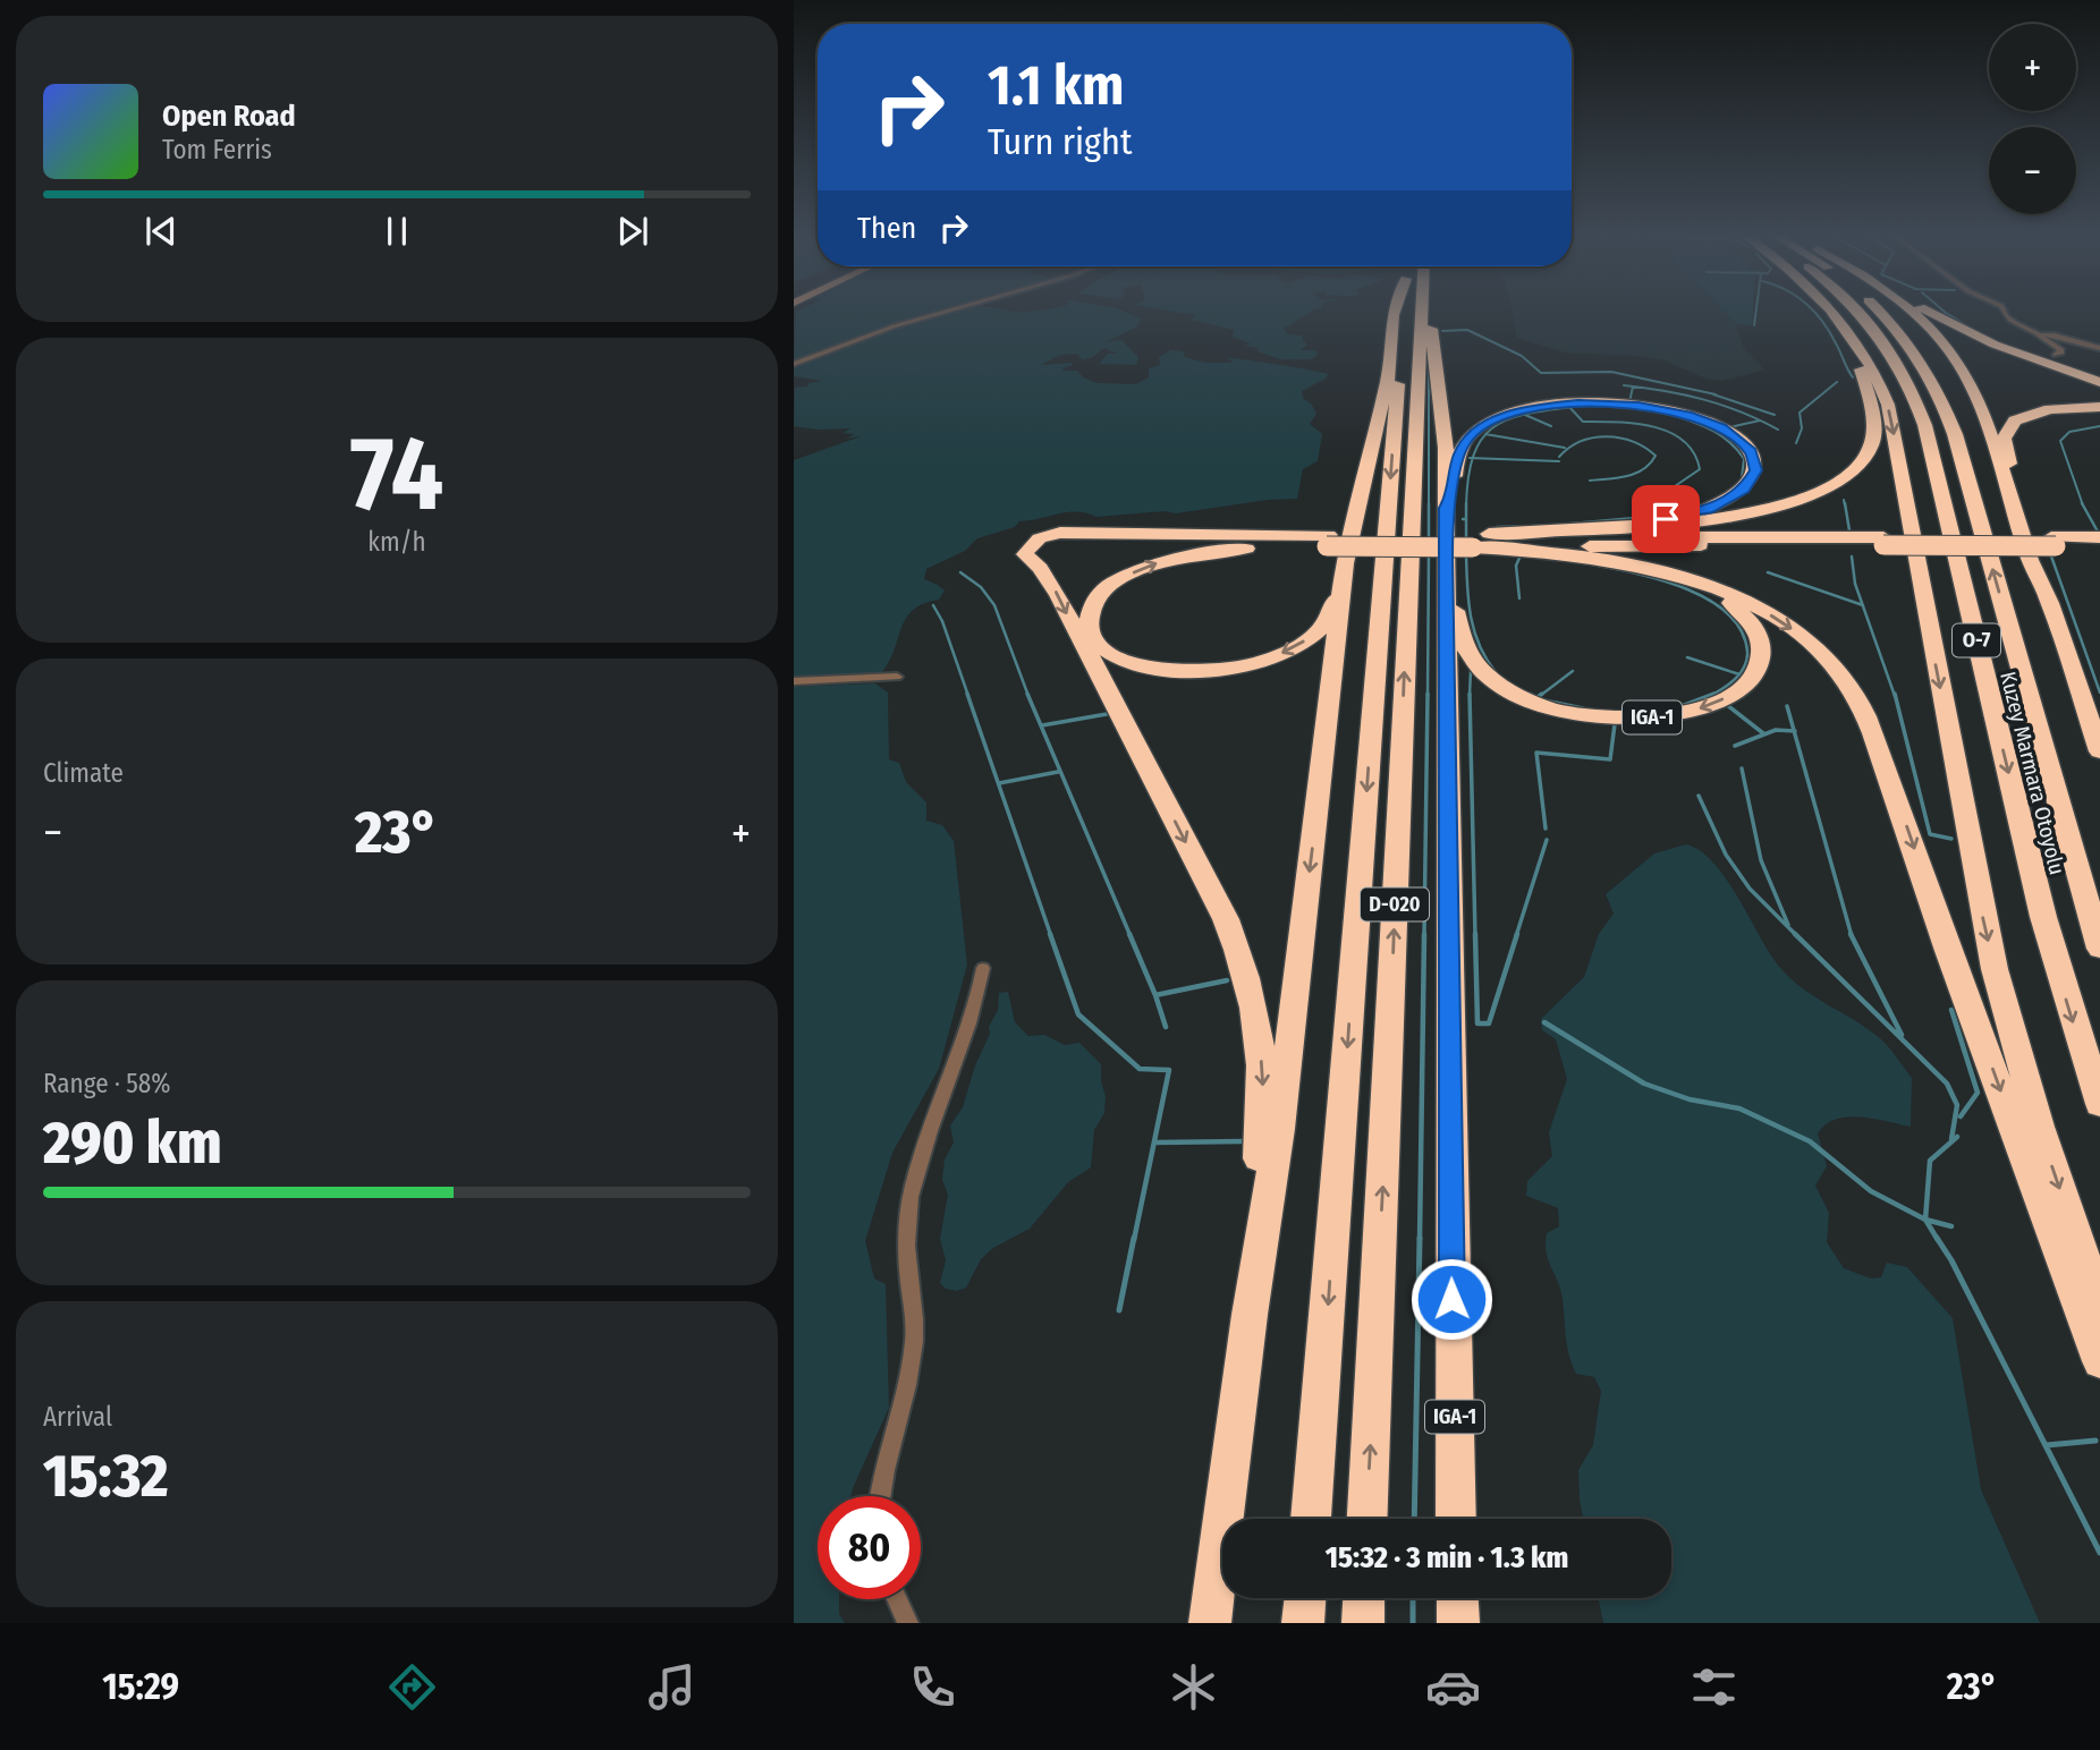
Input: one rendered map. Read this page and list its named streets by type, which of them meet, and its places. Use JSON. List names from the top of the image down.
{
  "streets": {
    "highway": [
      "O-7",
      "IGA-1",
      "Kuzey Marmara Otoyolu",
      "D-020"
    ]
  },
  "page": {
    "map_buttons": ["+", "−"],
    "turn": ["1.1 km", "Turn right"],
    "song": ["Open Road", "Tom Ferris"],
    "then": "Then",
    "tile": [
      ["74", "km/h"],
      "Climate",
      ["Range · 58%", "290 km"],
      ["Arrival", "15:32"]
    ],
    "heat": ["−", "23°", "+"],
    "limit": "80",
    "trip": "15:32 · 3 min · 1.3 km",
    "tabs": ["15:29", "23°"]
  }
}
